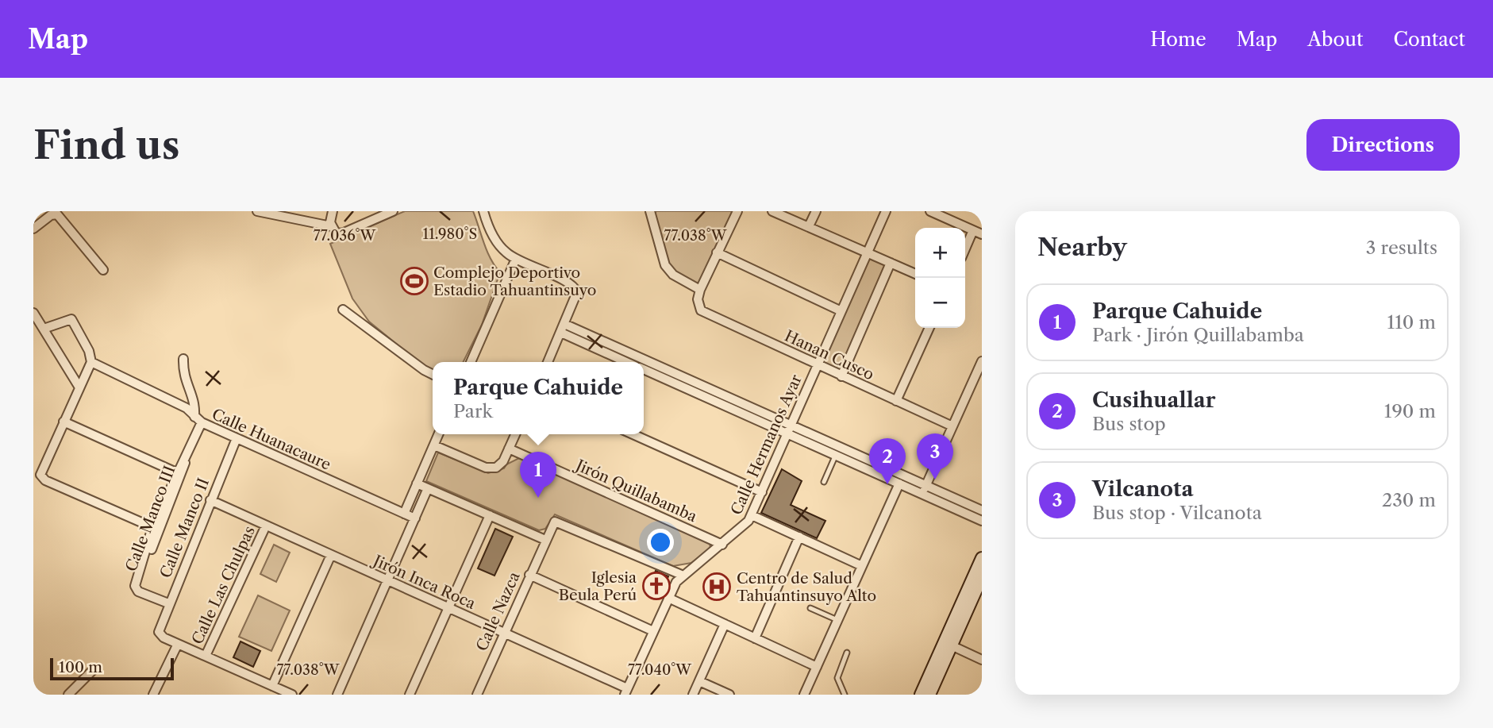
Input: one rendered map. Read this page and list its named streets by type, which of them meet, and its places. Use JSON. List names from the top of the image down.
{
  "streets": {
    "street": [
      "Hanan Cusco",
      "Calle Huanacaure",
      "Calle Hermanos Ayar",
      "Jirón Quillabamba",
      "Calle Manco III",
      "Calle Manco II",
      "Jirón Inca Roca",
      "Calle Las Chulpas",
      "Calle Nazca"
    ]
  },
  "crossings": [
    ["Hanan Cusco", "Calle Hermanos Ayar"],
    ["Calle Huanacaure", "Calle Manco III"],
    ["Calle Huanacaure", "Calle Manco II"],
    ["Calle Hermanos Ayar", "Jirón Quillabamba"],
    ["Calle Hermanos Ayar", "Jirón Inca Roca"],
    ["Calle Manco II", "Jirón Inca Roca"],
    ["Jirón Inca Roca", "Calle Las Chulpas"],
    ["Jirón Inca Roca", "Calle Nazca"]
  ],
  "places": {
    "sports": ["Complejo Deportivo Estadio Tahuantinsuyo"],
    "church": ["Iglesia Beula Perú"],
    "hospital": ["Centro de Salud Tahuantinsuyo Alto"]
  },
  "scale_bar": "100 m",
  "page": {
    "header": "Map",
    "nav": [
      "Home",
      "Map",
      "About",
      "Contact"
    ],
    "buttons": "Directions",
    "title": "Find us",
    "heading": ["Nearby", "3 results"],
    "map_buttons": ["+", "−"],
    "list": [
      {
        "mark": "1",
        "name": "Parque Cahuide",
        "note": "Park · Jirón Quillabamba",
        "value": "110 m"
      },
      {
        "mark": "2",
        "name": "Cusihuallar",
        "note": "Bus stop",
        "value": "190 m"
      },
      {
        "mark": "3",
        "name": "Vilcanota",
        "note": "Bus stop · Vilcanota",
        "value": "230 m"
      }
    ],
    "popup": ["Parque Cahuide", "Park"],
    "pins": ["3", "2", "1"],
    "scale": "100 m"
  },
  "coordinates": [
    "11.980°S",
    "77.036°W",
    "77.038°W",
    "77.040°W"
  ]
}
